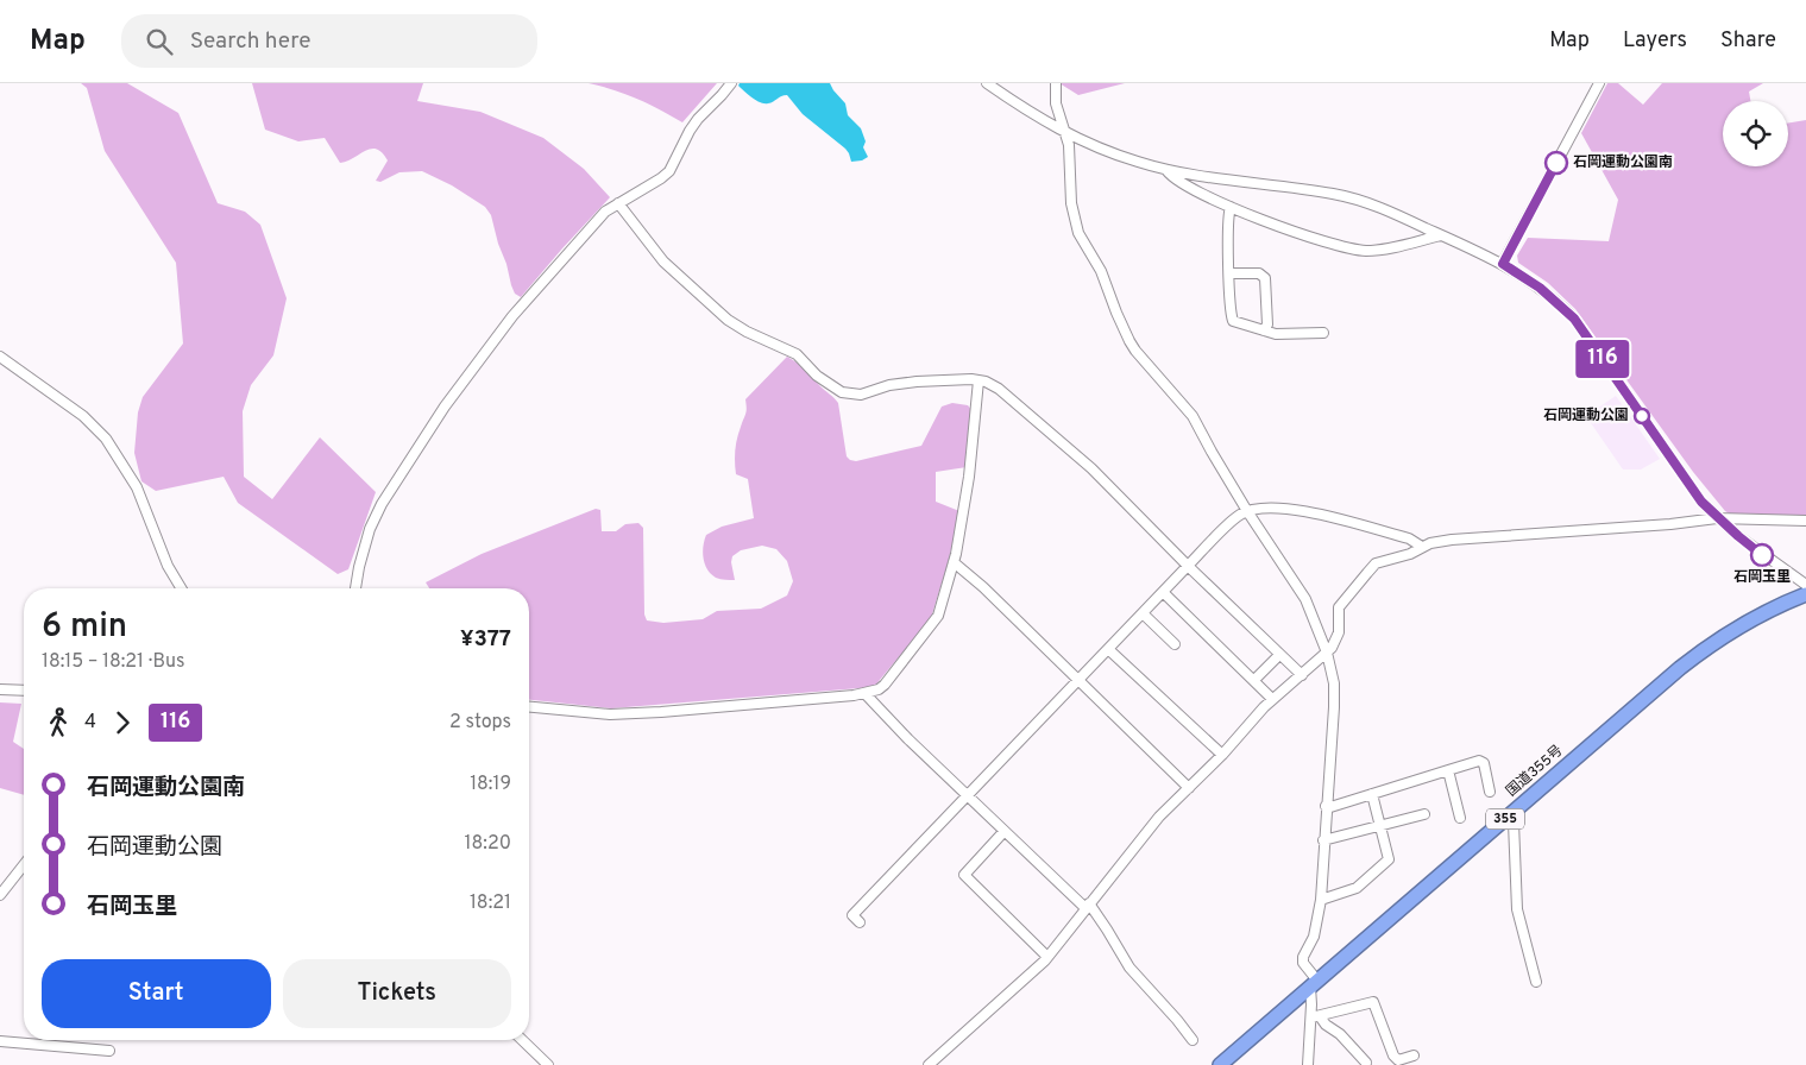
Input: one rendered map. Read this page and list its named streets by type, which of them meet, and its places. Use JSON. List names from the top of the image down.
{
  "streets": {
    "highway": ["国道355号", "355"]
  },
  "places": ["石岡運動公園南", "石岡運動公園", "石岡玉里"],
  "lines": ["bus line 116"],
  "page": {
    "header": "Map",
    "search": "Search here",
    "nav": ["Map", "Layers", "Share"],
    "on_map": "116",
    "heading": ["6 min", "18:15 – 18:21 · Bus", "¥377"],
    "legs": ["4", "116", "2 stops"],
    "list": [
      {
        "name": "石岡運動公園南",
        "value": "18:19"
      },
      {
        "name": "石岡運動公園",
        "value": "18:20"
      },
      {
        "name": "石岡玉里",
        "value": "18:21"
      }
    ],
    "buttons": ["Start", "Tickets"]
  }
}
